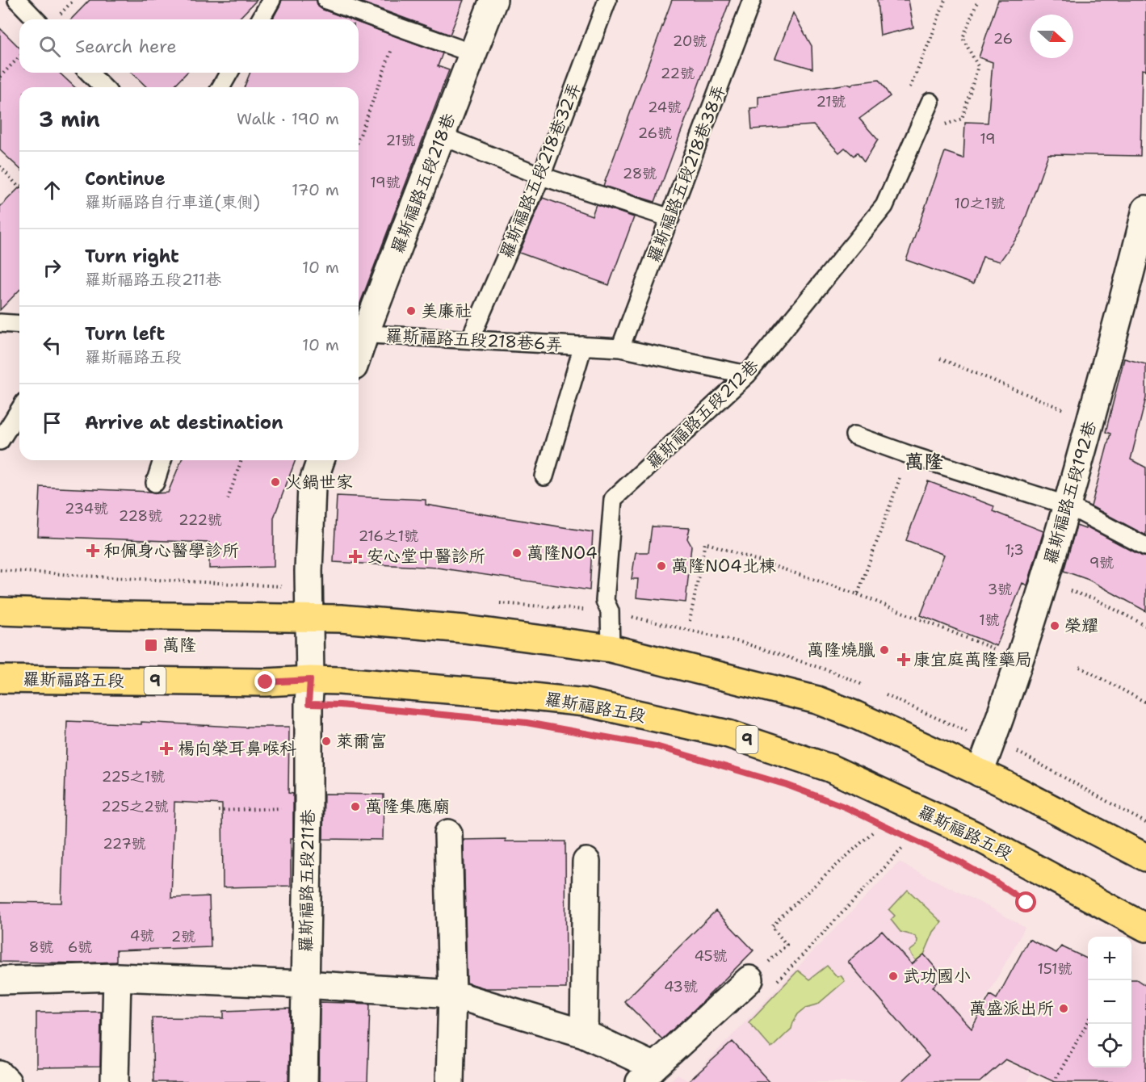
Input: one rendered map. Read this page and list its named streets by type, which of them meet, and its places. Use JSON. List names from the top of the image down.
{
  "streets": {
    "main road": ["羅斯福路五段", "9"],
    "street": ["羅斯福路五段218巷", "羅斯福路五段192巷", "羅斯福路五段211巷"],
    "lane": [
      "羅斯福路五段218巷32弄",
      "羅斯福路五段218巷38弄",
      "羅斯福路五段218巷6弄",
      "羅斯福路五段212巷"
    ]
  },
  "crossings": [
    ["羅斯福路五段218巷32弄", "羅斯福路五段218巷6弄"],
    ["羅斯福路五段218巷38弄", "羅斯福路五段218巷6弄"],
    ["羅斯福路五段218巷", "羅斯福路五段218巷6弄"],
    ["羅斯福路五段218巷6弄", "羅斯福路五段212巷"],
    ["羅斯福路五段", "羅斯福路五段211巷"]
  ],
  "districts": ["萬隆"],
  "places": {
    "other": [
      "美廉社",
      "火鍋世家",
      "萬隆NO4",
      "萬隆NO4北棟",
      "榮耀",
      "萬隆燒臘",
      "萊爾富",
      "萬隆集應廟",
      "武功國小",
      "萬盛派出所"
    ],
    "health": [
      "和佩身心醫學診所",
      "安心堂中醫診所",
      "康宜庭萬隆藥局",
      "楊向榮耳鼻喉科"
    ],
    "transit": ["萬隆"]
  },
  "house_numbers": [
    "26",
    "20號",
    "22號",
    "21號",
    "24號",
    "26號",
    "19",
    "21號",
    "28號",
    "19號",
    "10之1號",
    "234號",
    "228號",
    "222號",
    "216之1號",
    "1;3",
    "9號",
    "3號",
    "1號",
    "225之1號",
    "225之2號",
    "227號",
    "4號",
    "2號",
    "8號",
    "6號",
    "45號",
    "151號",
    "43號"
  ],
  "north": "right",
  "page": {
    "search": "Search here",
    "heading": ["3 min", "Walk · 190 m"],
    "list": [
      ["Continue", "羅斯福路自行車道(東側)", "170 m"],
      ["Turn right", "羅斯福路五段211巷", "10 m"],
      ["Turn left", "羅斯福路五段", "10 m"],
      "Arrive at destination"
    ],
    "map_buttons": ["+", "−"]
  }
}
